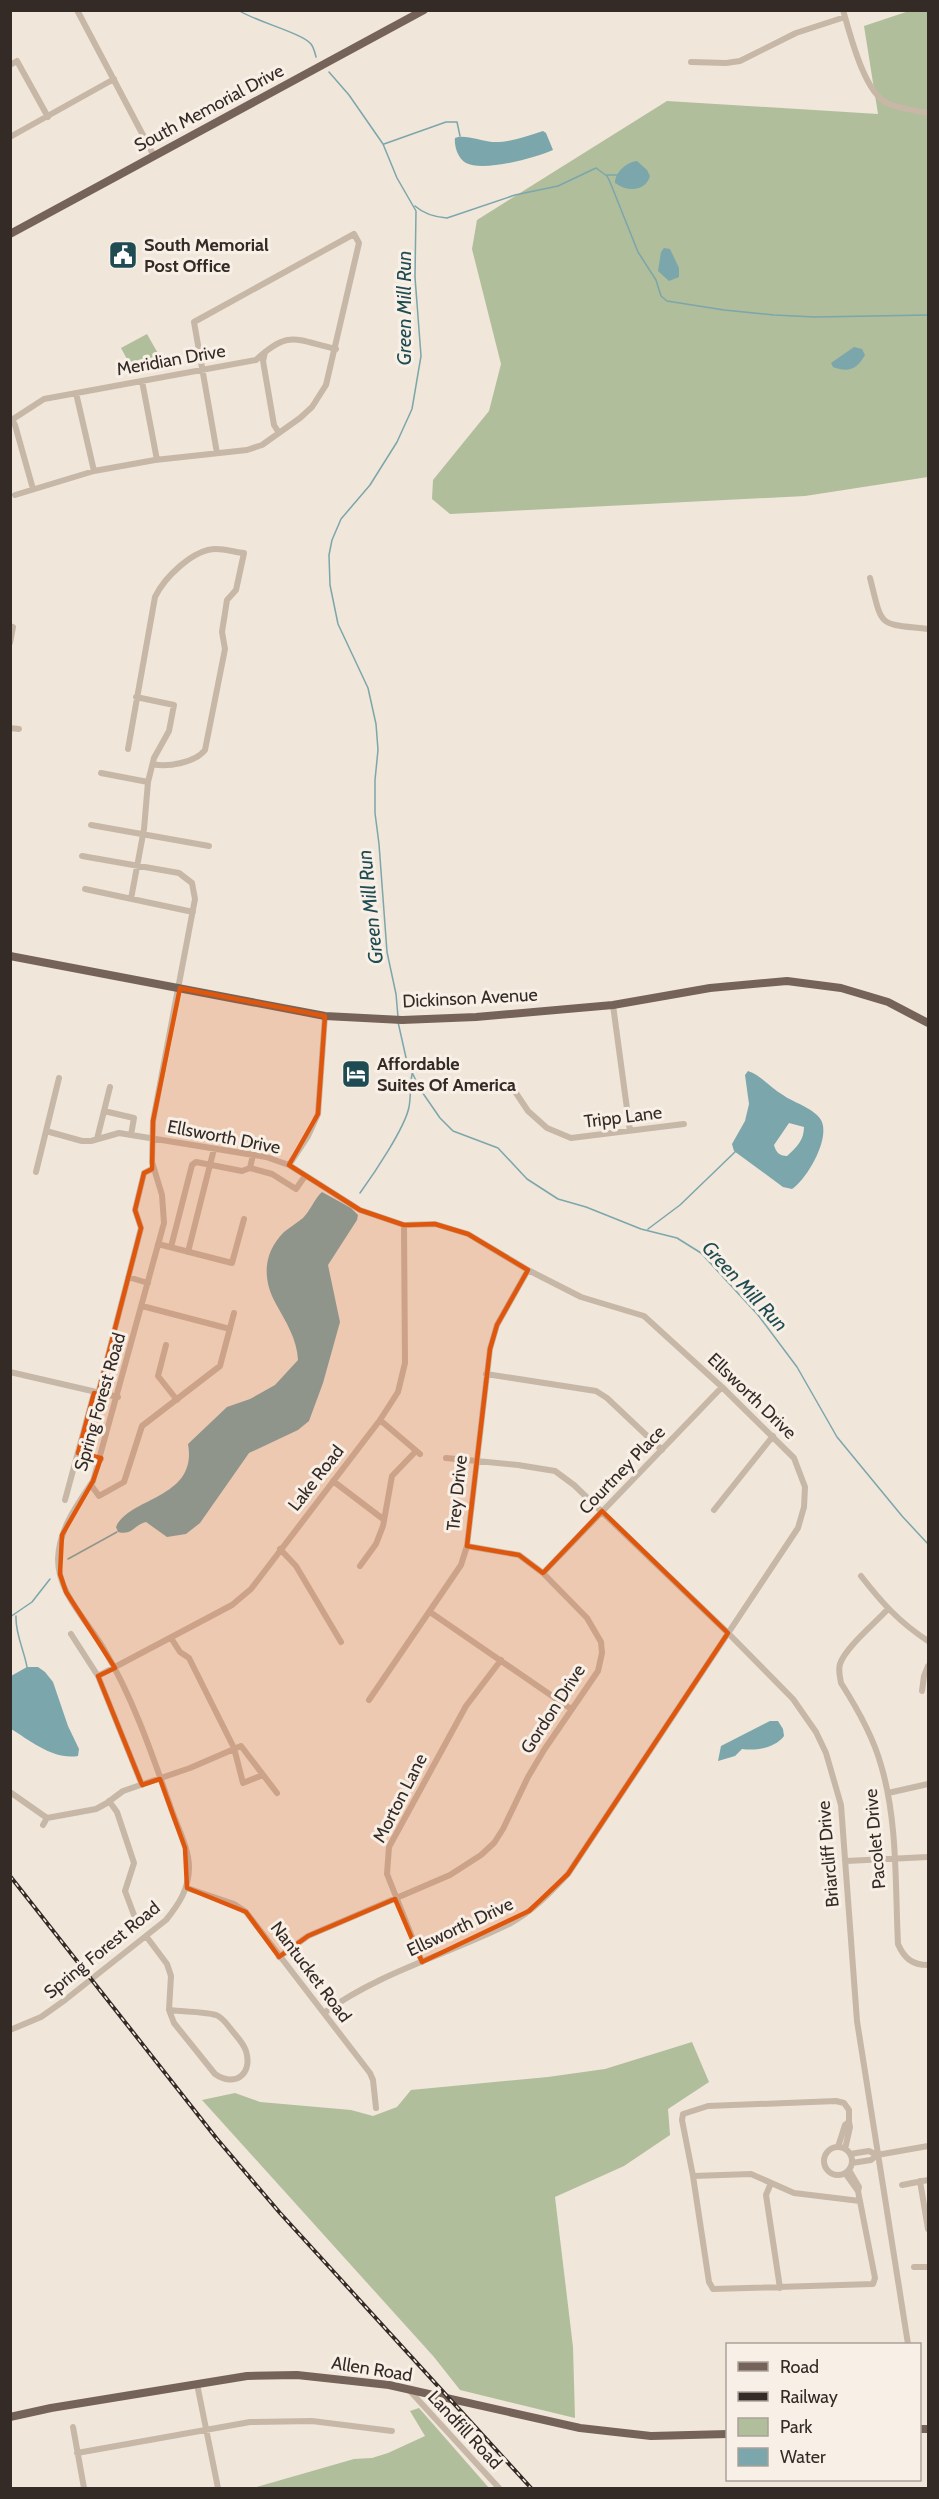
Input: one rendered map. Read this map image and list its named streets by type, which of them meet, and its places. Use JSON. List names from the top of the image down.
{
  "streets": {
    "main road": ["South Memorial Drive", "Dickinson Avenue", "Allen Road"],
    "street": [
      "Meridian Drive",
      "Tripp Lane",
      "Ellsworth Drive",
      "Spring Forest Road",
      "Courtney Place",
      "Lake Road",
      "Trey Drive",
      "Gordon Drive",
      "Morton Lane",
      "Pacolet Drive",
      "Briarcliff Drive",
      "Nantucket Road",
      "Landfill Road"
    ]
  },
  "crossings": [
    ["Dickinson Avenue", "Spring Forest Road"],
    ["Ellsworth Drive", "Spring Forest Road"],
    ["Ellsworth Drive", "Courtney Place"],
    ["Ellsworth Drive", "Lake Road"],
    ["Ellsworth Drive", "Trey Drive"],
    ["Ellsworth Drive", "Morton Lane"],
    ["Ellsworth Drive", "Briarcliff Drive"],
    ["Ellsworth Drive", "Nantucket Road"],
    ["Spring Forest Road", "Lake Road"],
    ["Spring Forest Road", "Nantucket Road"],
    ["Courtney Place", "Gordon Drive"],
    ["Courtney Place", "Briarcliff Drive"],
    ["Trey Drive", "Gordon Drive"],
    ["Trey Drive", "Briarcliff Drive"],
    ["Gordon Drive", "Morton Lane"],
    ["Gordon Drive", "Nantucket Road"],
    ["Allen Road", "Landfill Road"]
  ],
  "water": ["Green Mill Run"],
  "places": {
    "public building": ["South Memorial Post Office"],
    "hotel": ["Affordable Suites Of America"]
  },
  "legend": [
    "Road",
    "Railway",
    "Park",
    "Water"
  ]
}
